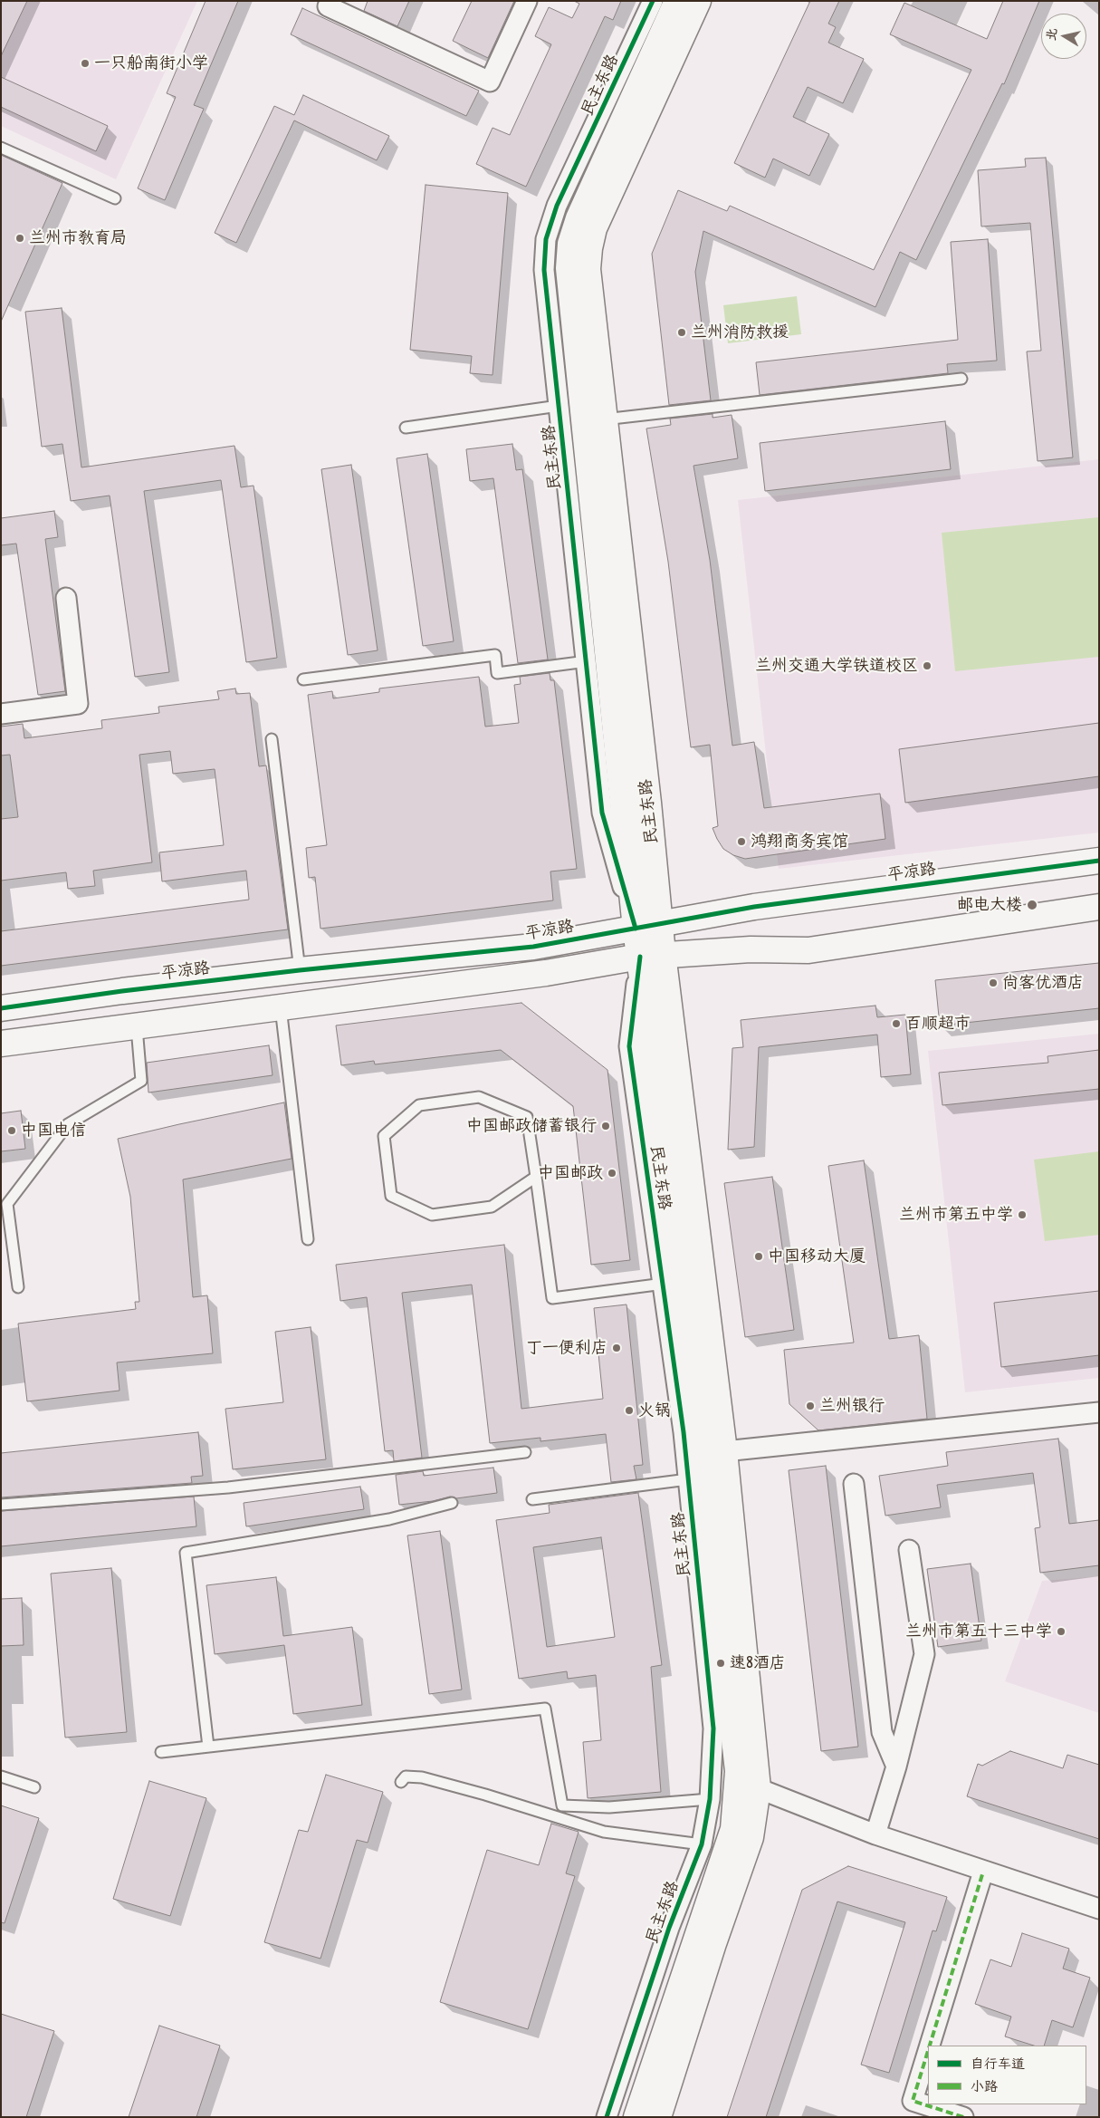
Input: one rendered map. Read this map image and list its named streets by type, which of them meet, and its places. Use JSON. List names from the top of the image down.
{
  "streets": {
    "main road": ["民主东路", "平凉路"]
  },
  "crossings": [
    ["民主东路", "平凉路"]
  ],
  "places": [
    "一只船南街小学",
    "兰州市教育局",
    "兰州消防救援",
    "兰州交通大学铁道校区",
    "鸿翔商务宾馆",
    "邮电大楼",
    "尚客优酒店",
    "百顺超市",
    "中国邮政储蓄银行",
    "中国电信",
    "中国邮政",
    "兰州市第五中学",
    "中国移动大厦",
    "丁一便利店",
    "兰州银行",
    "火锅",
    "兰州市第五十三中学",
    "速8酒店"
  ],
  "legend": ["自行车道", "小路"],
  "north": "left"
}
